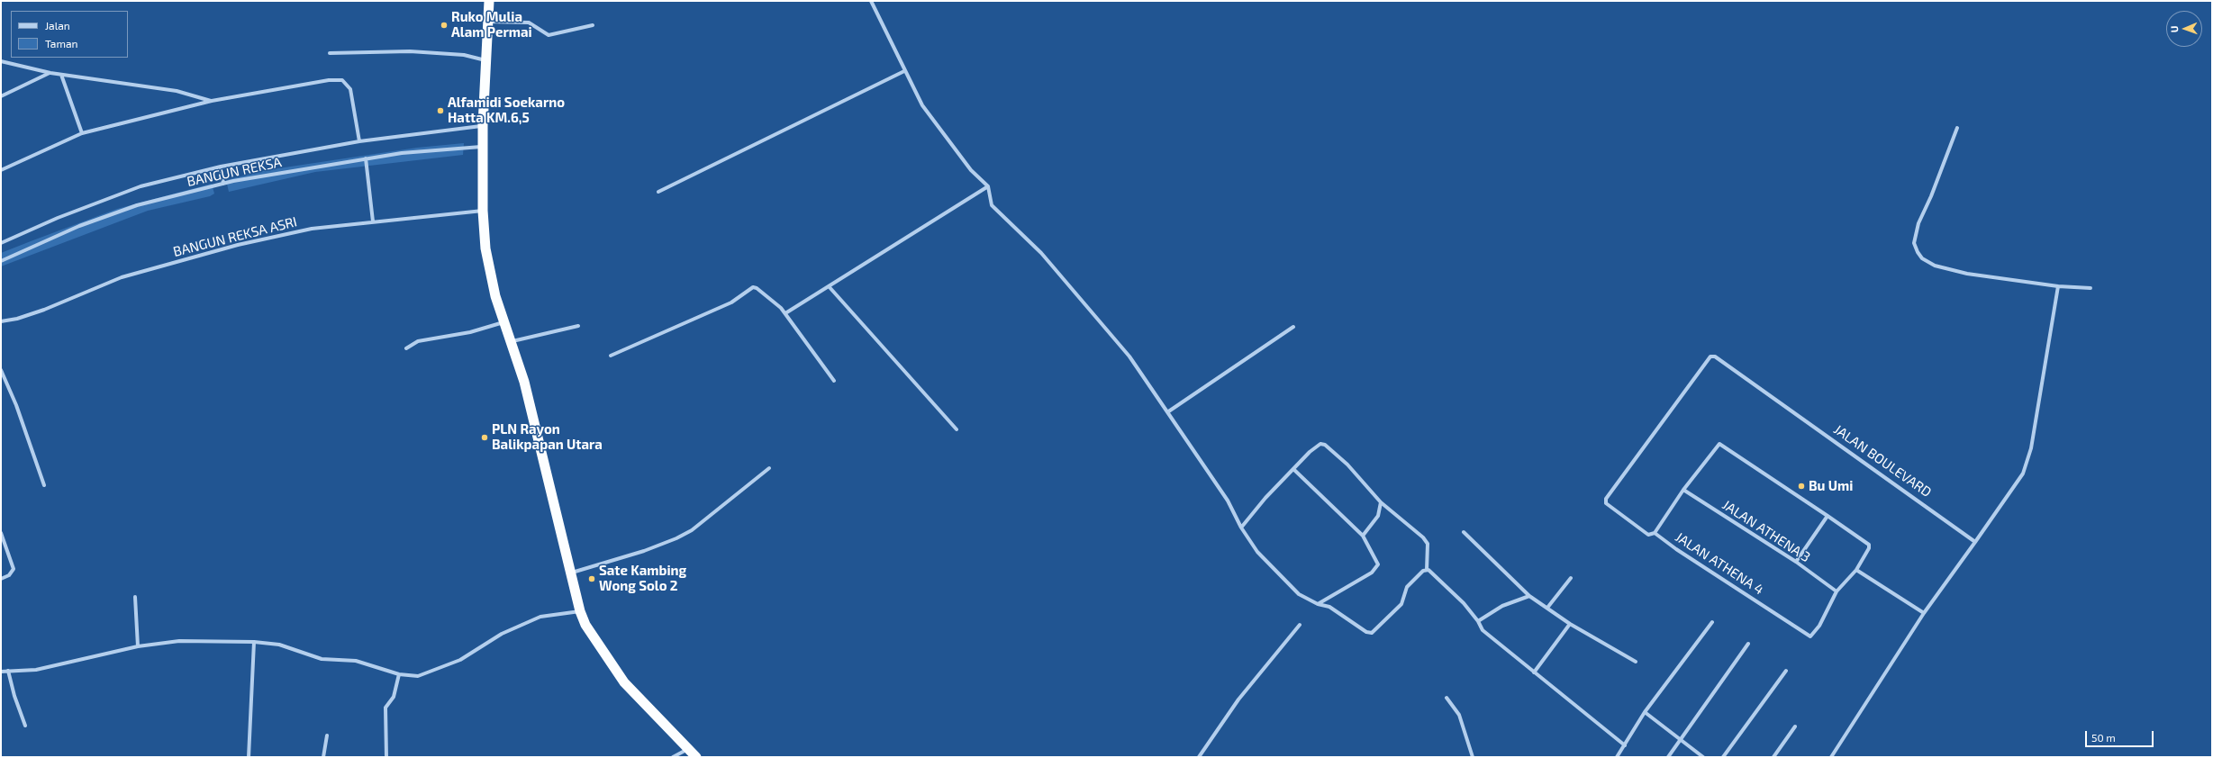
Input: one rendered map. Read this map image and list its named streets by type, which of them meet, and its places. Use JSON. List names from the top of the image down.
{
  "streets": {
    "street": [
      "BANGUN REKSA",
      "BANGUN REKSA ASRI",
      "JALAN BOULEVARD",
      "JALAN ATHENA 3",
      "JALAN ATHENA 4"
    ]
  },
  "crossings": [
    ["JALAN BOULEVARD", "JALAN ATHENA 4"],
    ["JALAN ATHENA 3", "JALAN ATHENA 4"]
  ],
  "places": [
    "Ruko Mulia Alam Permai",
    "Alfamidi Soekarno Hatta KM.6,5",
    "PLN Rayon Balikpapan Utara",
    "Bu Umi",
    "Sate Kambing Wong Solo 2"
  ],
  "legend": ["Jalan", "Taman"],
  "scale_bar": "50 m",
  "north": "left"
}
